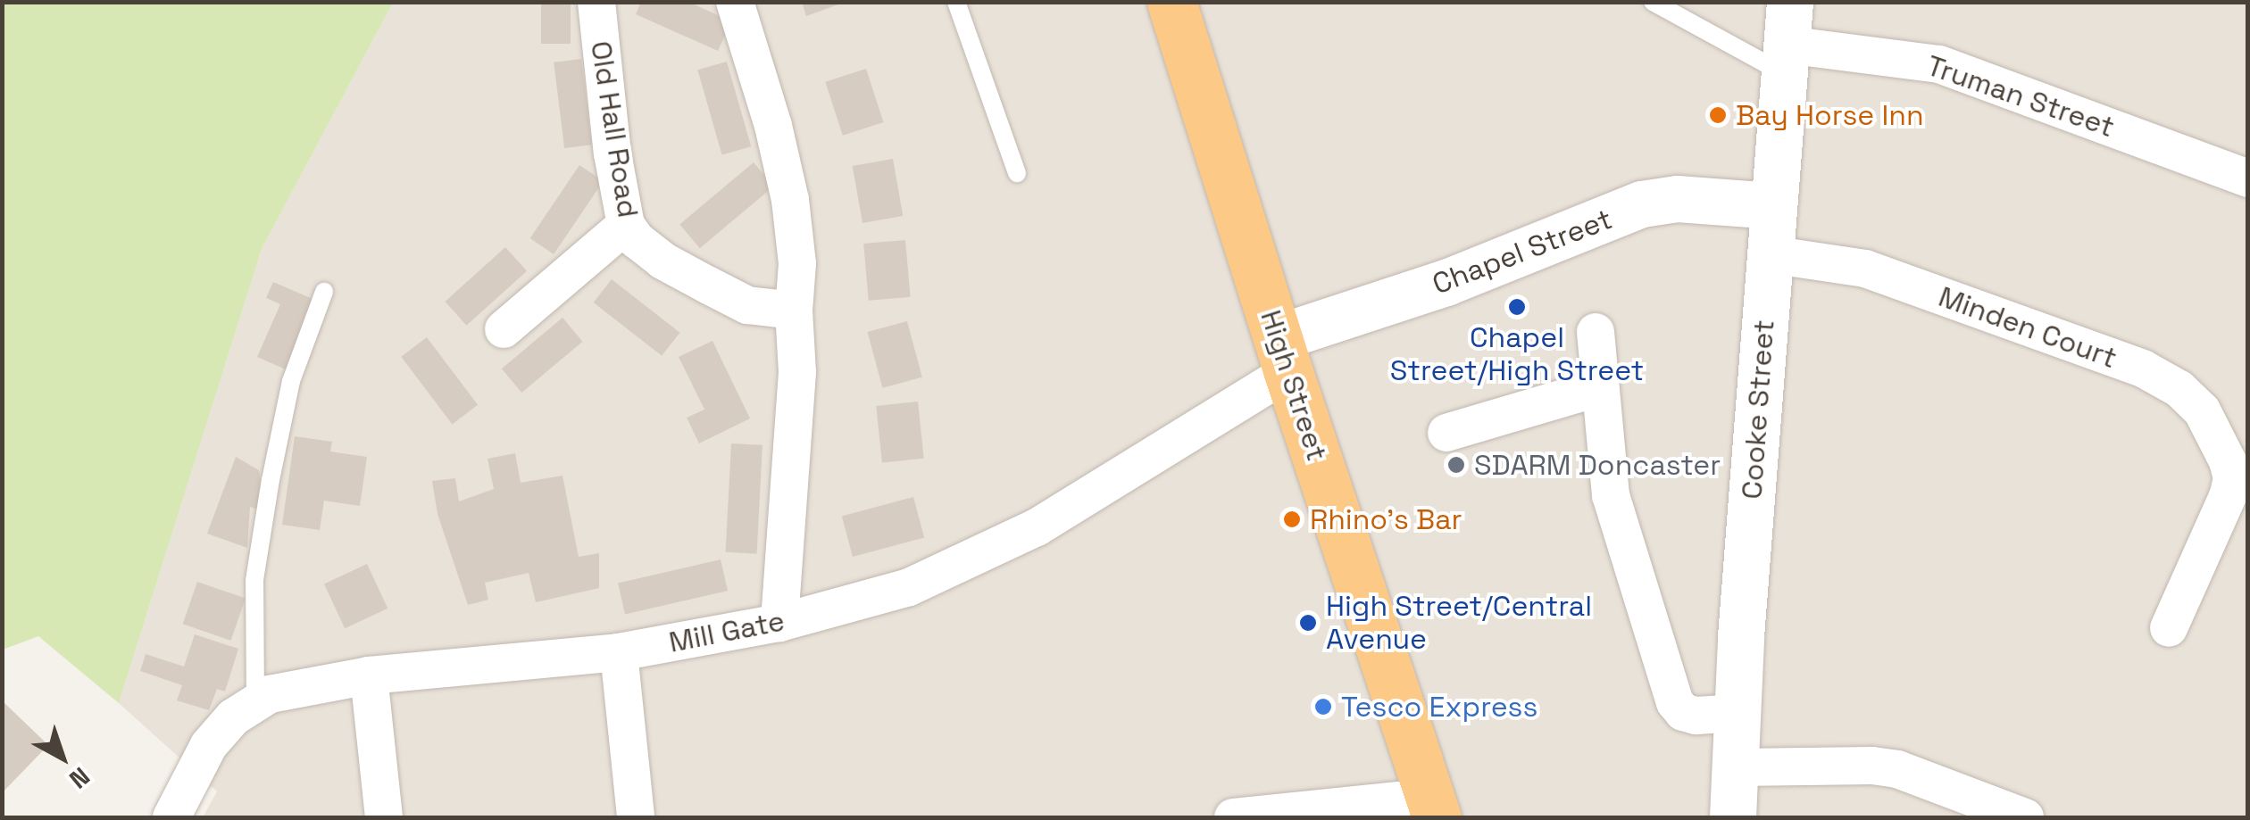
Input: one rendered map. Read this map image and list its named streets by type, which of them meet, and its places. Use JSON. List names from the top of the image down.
{
  "streets": {
    "highway": ["High Street"],
    "street": [
      "Truman Street",
      "Old Hall Road",
      "Chapel Street",
      "Minden Court",
      "Cooke Street",
      "Mill Gate"
    ]
  },
  "crossings": [
    ["Truman Street", "Cooke Street"],
    ["Chapel Street", "High Street"],
    ["Chapel Street", "Cooke Street"],
    ["Chapel Street", "Mill Gate"],
    ["Minden Court", "Cooke Street"],
    ["High Street", "Mill Gate"]
  ],
  "places": [
    "Bay Horse Inn",
    "Chapel Street/High Street",
    "SDARM Doncaster",
    "Rhino's Bar",
    "High Street/Central Avenue",
    "Tesco Express"
  ],
  "north": "bottom right"
}
